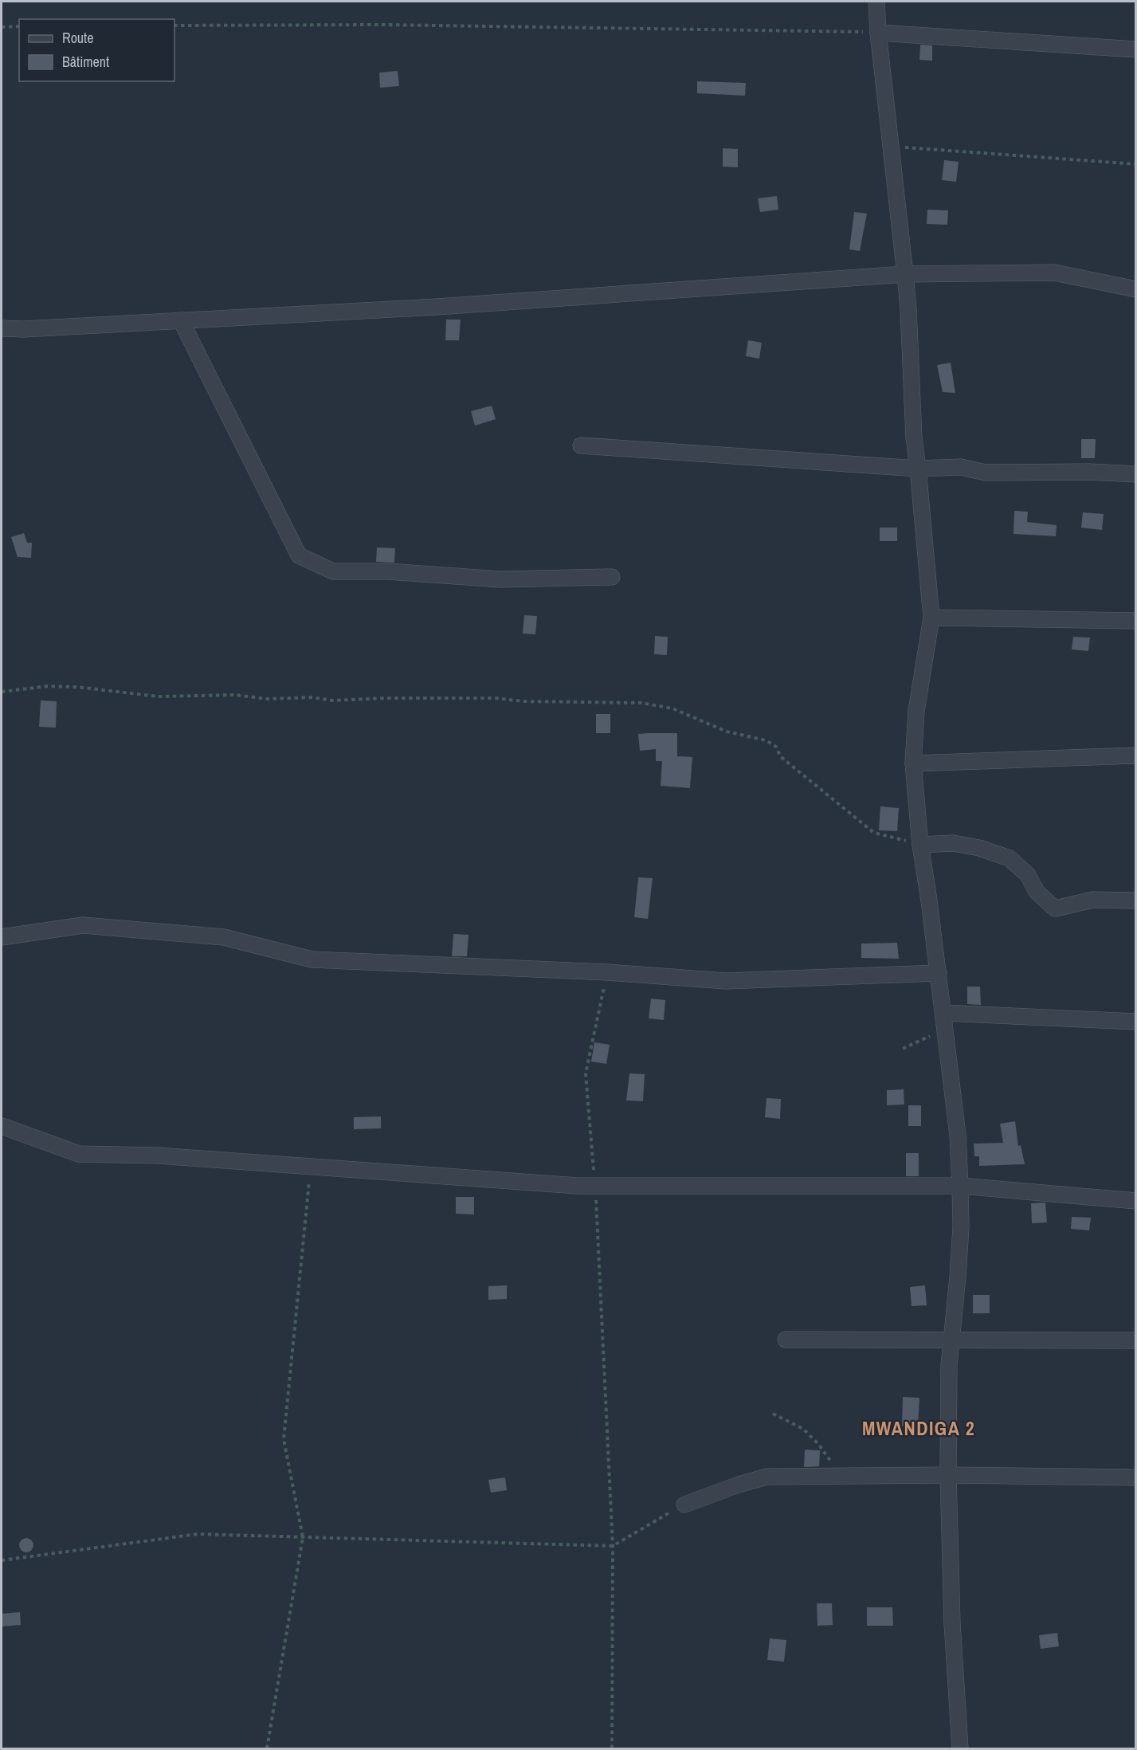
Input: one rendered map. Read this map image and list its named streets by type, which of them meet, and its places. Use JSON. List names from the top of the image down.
{
  "districts": ["MWANDIGA 2"],
  "legend": ["Route", "Bâtiment"]
}
